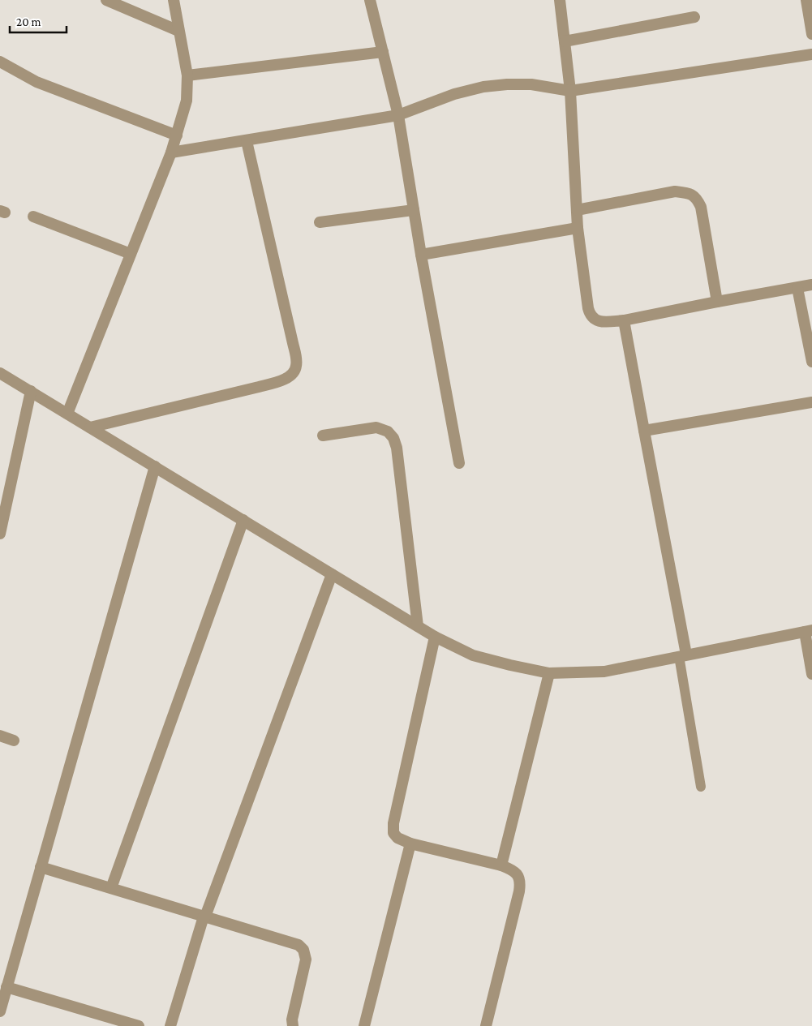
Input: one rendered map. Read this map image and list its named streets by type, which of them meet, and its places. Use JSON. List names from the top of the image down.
{
  "scale_bar": "20 m"
}
